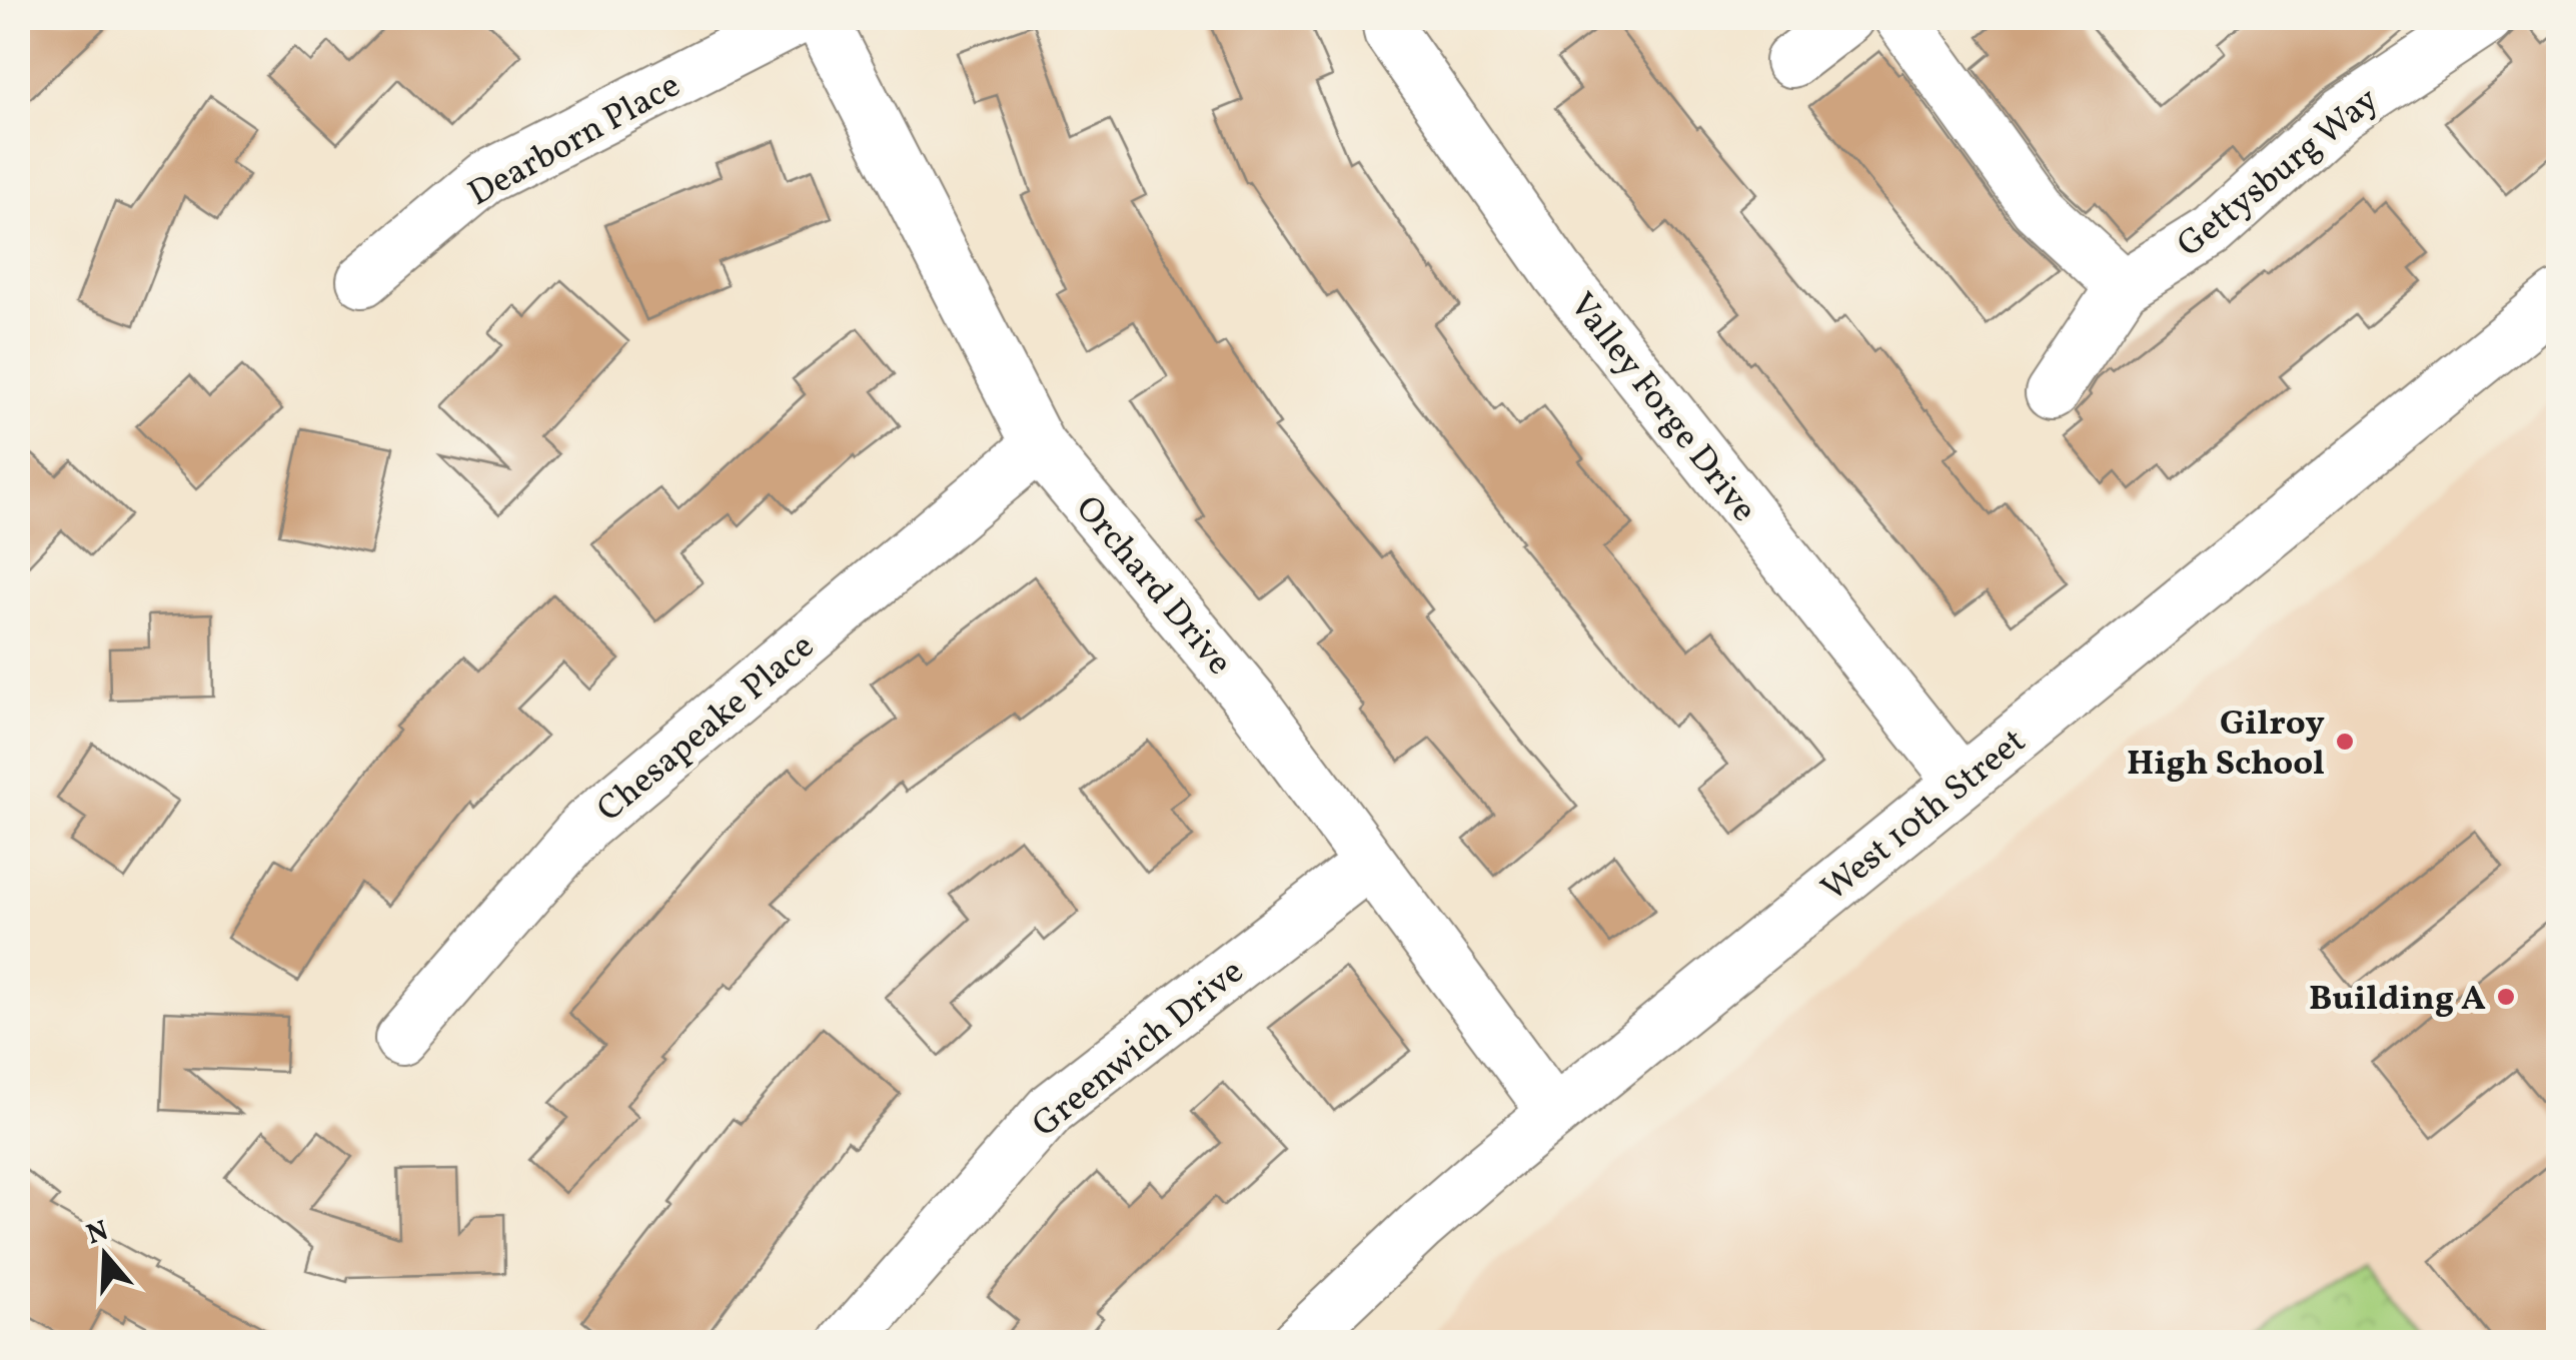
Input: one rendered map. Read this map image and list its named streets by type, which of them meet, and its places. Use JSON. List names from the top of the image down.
{
  "streets": {
    "street": [
      "Dearborn Place",
      "Gettysburg Way",
      "Valley Forge Drive",
      "Orchard Drive",
      "Chesapeake Place",
      "West 10th Street",
      "Greenwich Drive"
    ]
  },
  "crossings": [
    ["Valley Forge Drive", "West 10th Street"],
    ["Orchard Drive", "Chesapeake Place"],
    ["Orchard Drive", "West 10th Street"],
    ["Orchard Drive", "Greenwich Drive"]
  ],
  "places": ["Gilroy High School", "Building A"],
  "north": "top"
}
